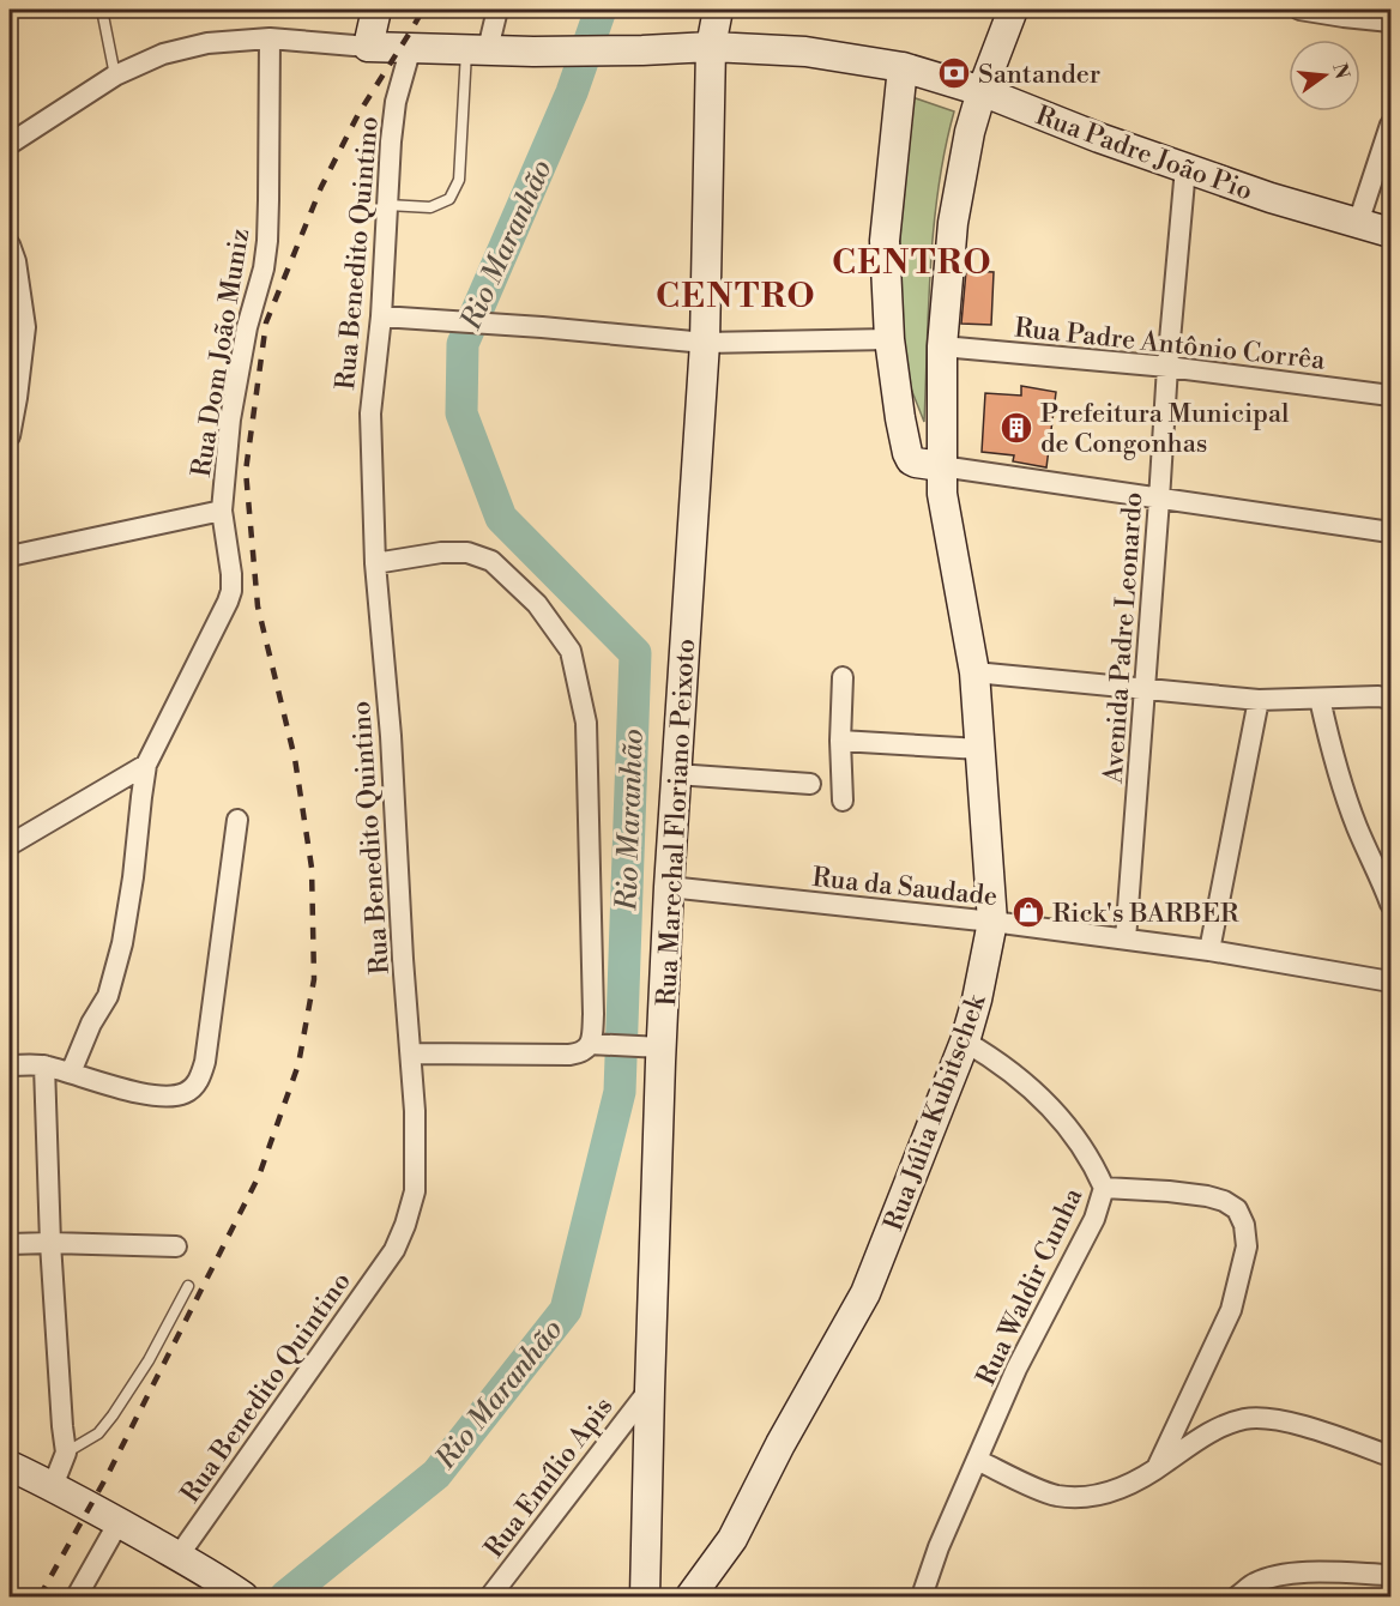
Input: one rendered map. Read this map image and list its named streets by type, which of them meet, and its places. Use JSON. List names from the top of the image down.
{
  "streets": {
    "main road": ["Rua Padre João Pio", "Rua Marechal Floriano Peixoto", "Rua Júlia Kubitschek"],
    "street": [
      "Rua Benedito Quintino",
      "Rua Padre Antônio Corrêa",
      "Rua Dom João Muniz",
      "Avenida Padre Leonardo",
      "Rua da Saudade",
      "Rua Waldir Cunha",
      "Rua Emílio Apis"
    ]
  },
  "crossings": [
    ["Rua Padre João Pio", "Rua Benedito Quintino"],
    ["Rua Padre João Pio", "Avenida Padre Leonardo"],
    ["Rua Padre João Pio", "Rua Marechal Floriano Peixoto"],
    ["Rua Padre João Pio", "Rua Júlia Kubitschek"],
    ["Rua Padre Antônio Corrêa", "Avenida Padre Leonardo"],
    ["Rua Padre Antônio Corrêa", "Rua Júlia Kubitschek"],
    ["Avenida Padre Leonardo", "Rua da Saudade"],
    ["Rua Marechal Floriano Peixoto", "Rua da Saudade"],
    ["Rua Marechal Floriano Peixoto", "Rua Emílio Apis"],
    ["Rua da Saudade", "Rua Júlia Kubitschek"],
    ["Rua Júlia Kubitschek", "Rua Waldir Cunha"]
  ],
  "districts": ["CENTRO", "CENTRO"],
  "water": ["Rio Maranhão"],
  "places": {
    "bank": ["Santander"],
    "building": ["Prefeitura Municipal de Congonhas"],
    "shop": ["Rick's BARBER"]
  },
  "north": "right"
}
